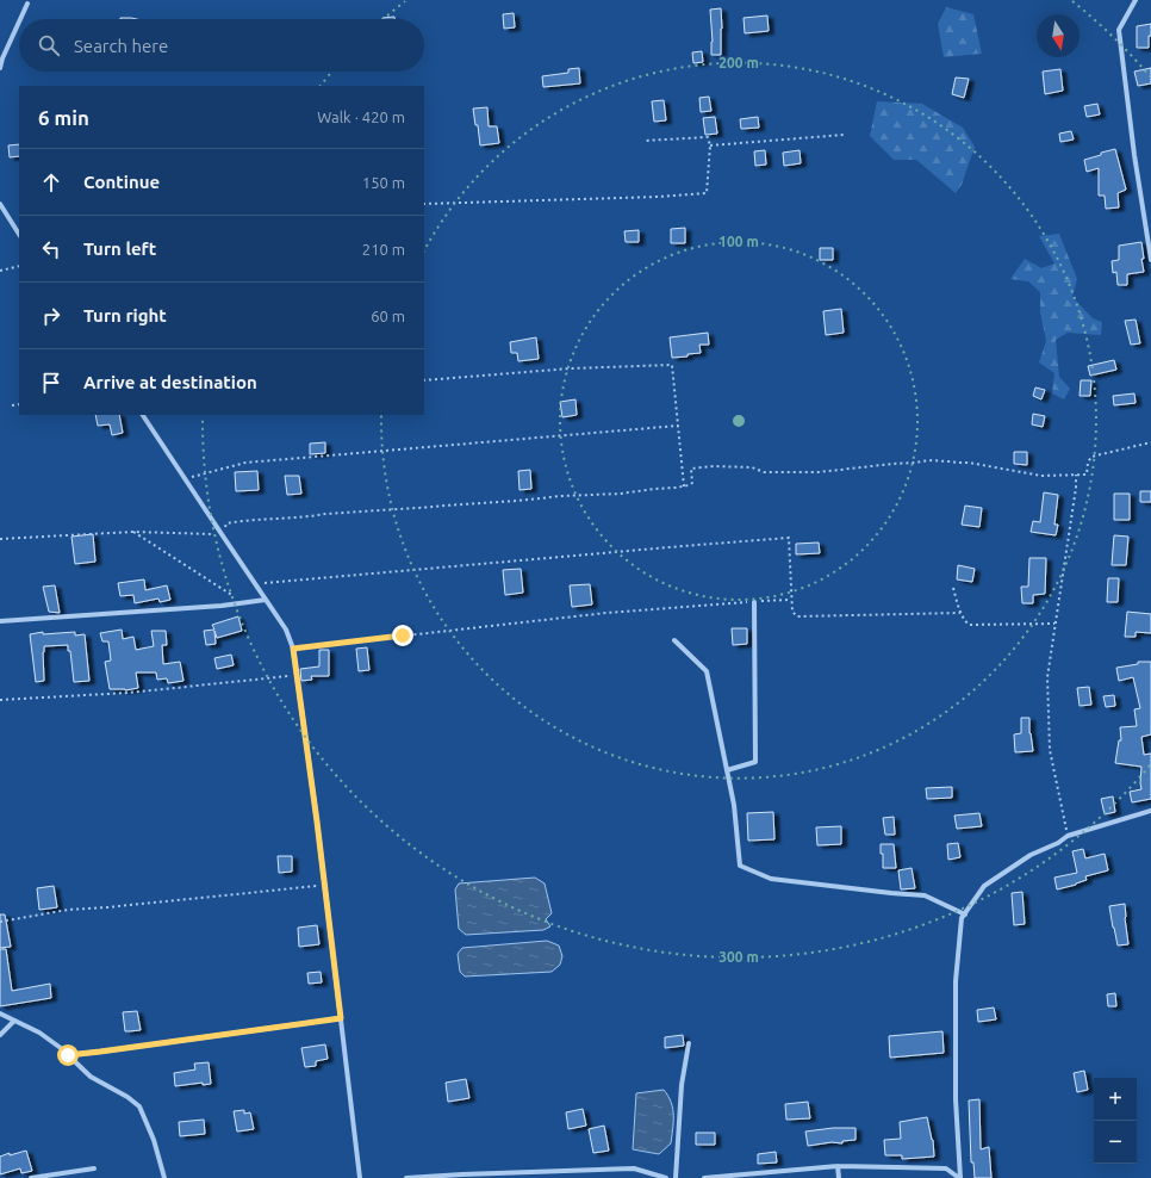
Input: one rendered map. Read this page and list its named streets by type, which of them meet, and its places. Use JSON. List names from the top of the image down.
{
  "north": "bottom",
  "page": {
    "search": "Search here",
    "heading": ["6 min", "Walk · 420 m"],
    "list": [
      ["Continue", "150 m"],
      ["Turn left", "210 m"],
      ["Turn right", "60 m"],
      "Arrive at destination"
    ],
    "map_buttons": ["+", "−"]
  },
  "rings": ["200 m", "100 m", "300 m"]
}
